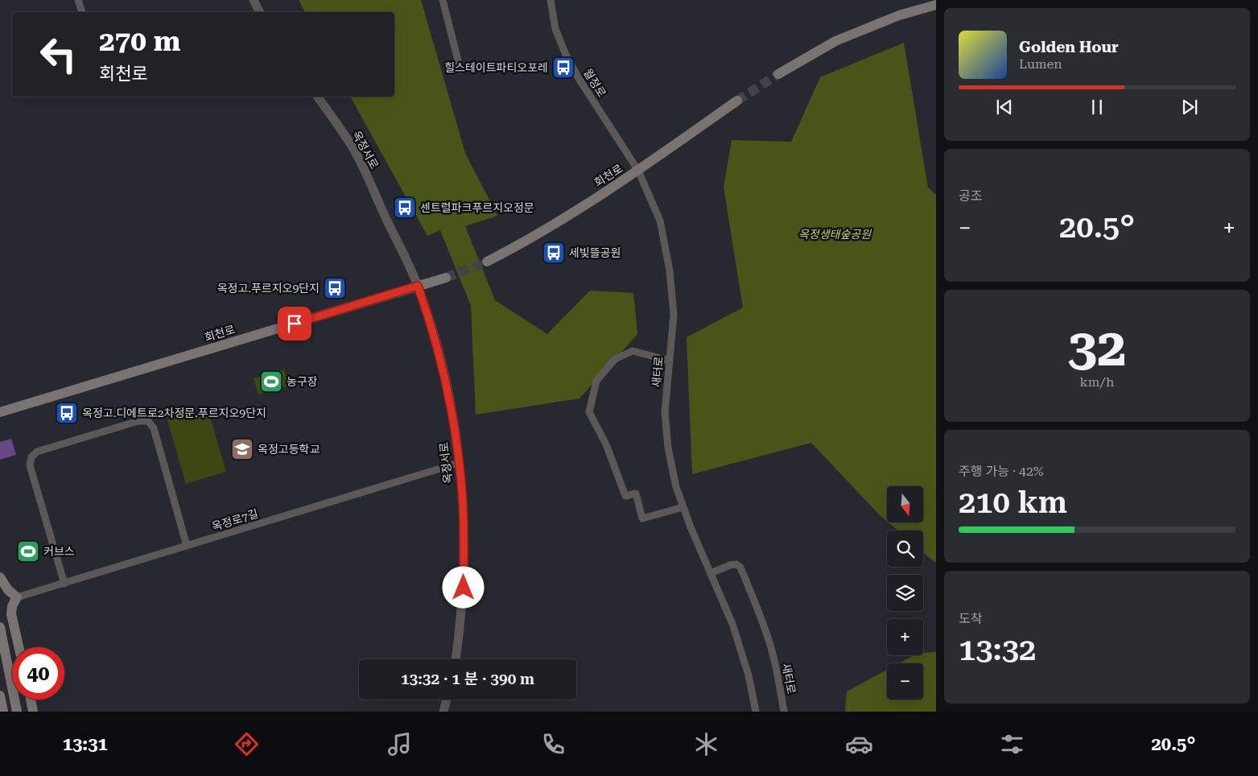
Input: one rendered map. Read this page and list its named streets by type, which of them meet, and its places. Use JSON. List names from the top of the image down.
{
  "streets": {
    "main road": ["회천로"],
    "street": [
      "월정로",
      "옥정서로",
      "새터로",
      "옥정로7길"
    ]
  },
  "crossings": [
    ["월정로", "회천로"],
    ["월정로", "새터로"],
    ["옥정서로", "회천로"],
    ["옥정서로", "옥정로7길"],
    ["회천로", "새터로"]
  ],
  "parks": ["옥정생태숲공원"],
  "places": {
    "bus stop": [
      "힐스테이트파티오포레",
      "센트럴파크푸르지오정문",
      "세빛뜰공원",
      "옥정고.푸르지오9단지",
      "옥정고.디에트로2차정문.푸르지오9단지"
    ],
    "sports": ["농구장", "커브스"],
    "school or university": ["옥정고등학교"]
  },
  "north": "bottom",
  "page": {
    "turn": ["270 m", "회천로"],
    "song": ["Golden Hour", "Lumen"],
    "tile": [
      "공조",
      ["32", "km/h"],
      ["주행 가능 · 42%", "210 km"],
      ["도착", "13:32"]
    ],
    "heat": ["−", "20.5°", "+"],
    "map_buttons": ["+", "−"],
    "limit": "40",
    "trip": "13:32 · 1 분 · 390 m",
    "tabs": ["13:31", "20.5°"]
  }
}
